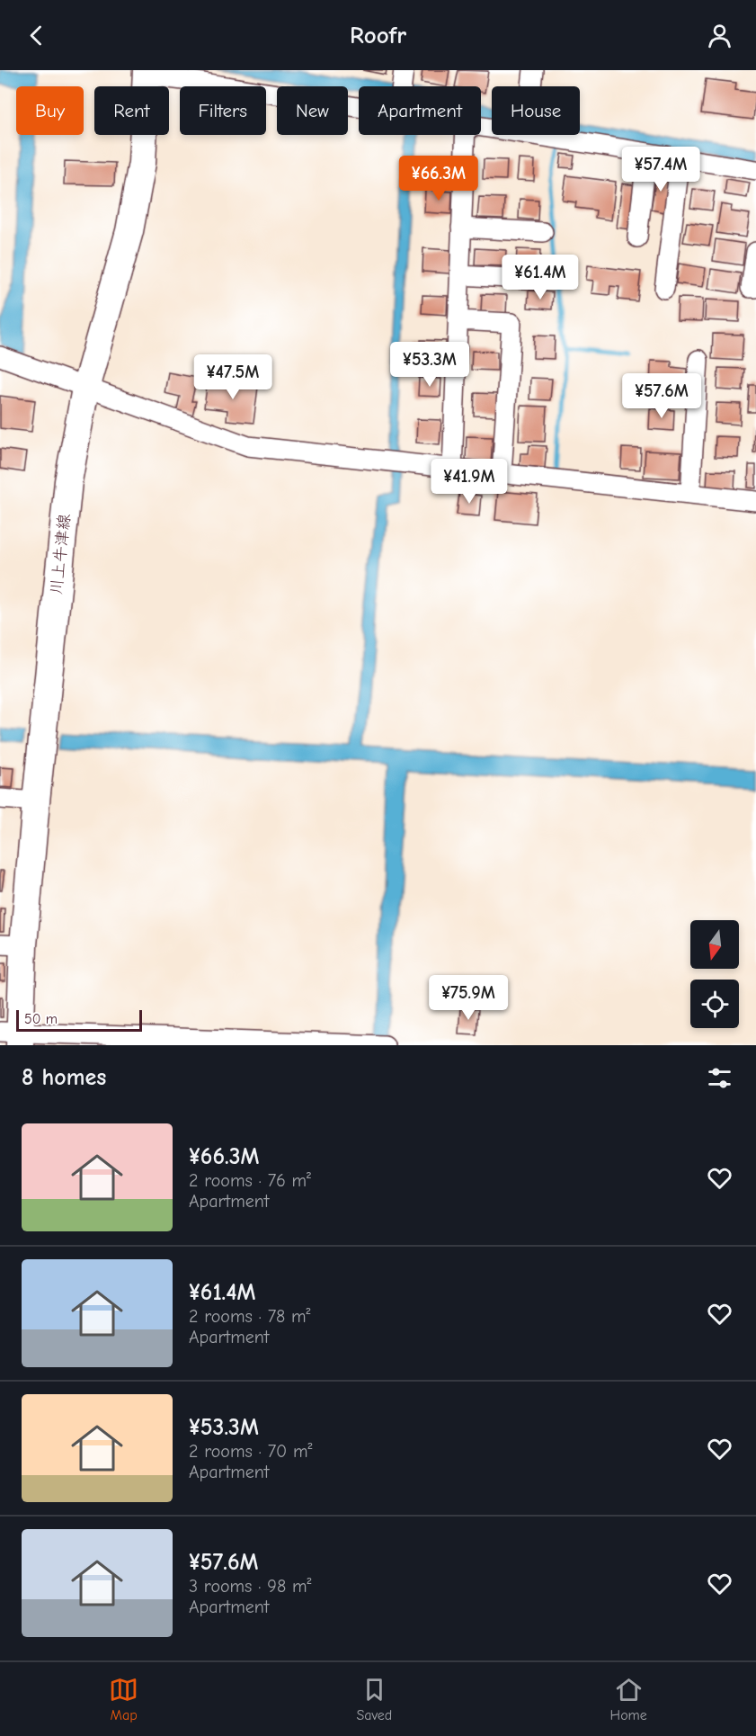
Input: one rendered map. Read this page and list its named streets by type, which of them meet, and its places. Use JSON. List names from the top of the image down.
{
  "streets": {
    "main road": ["川上牛津線"]
  },
  "scale_bar": "50 m",
  "north": "bottom",
  "page": {
    "header": "Roofr",
    "chip": [
      "Buy",
      "Rent",
      "Filters",
      "New",
      "Apartment",
      "House"
    ],
    "price": [
      "¥57.4M",
      "¥66.3M",
      "¥61.4M",
      "¥53.3M",
      "¥47.5M",
      "¥57.6M",
      "¥41.9M",
      "¥75.9M"
    ],
    "scale": "50 m",
    "heading": "8 homes",
    "list": [
      {
        "name": "¥66.3M",
        "note": "2 rooms · 76 m² · Apartment"
      },
      {
        "name": "¥61.4M",
        "note": "2 rooms · 78 m² · Apartment"
      },
      {
        "name": "¥53.3M",
        "note": "2 rooms · 70 m² · Apartment"
      },
      {
        "name": "¥57.6M",
        "note": "3 rooms · 98 m² · Apartment"
      }
    ],
    "tabs": ["Map", "Saved", "Home"]
  }
}
